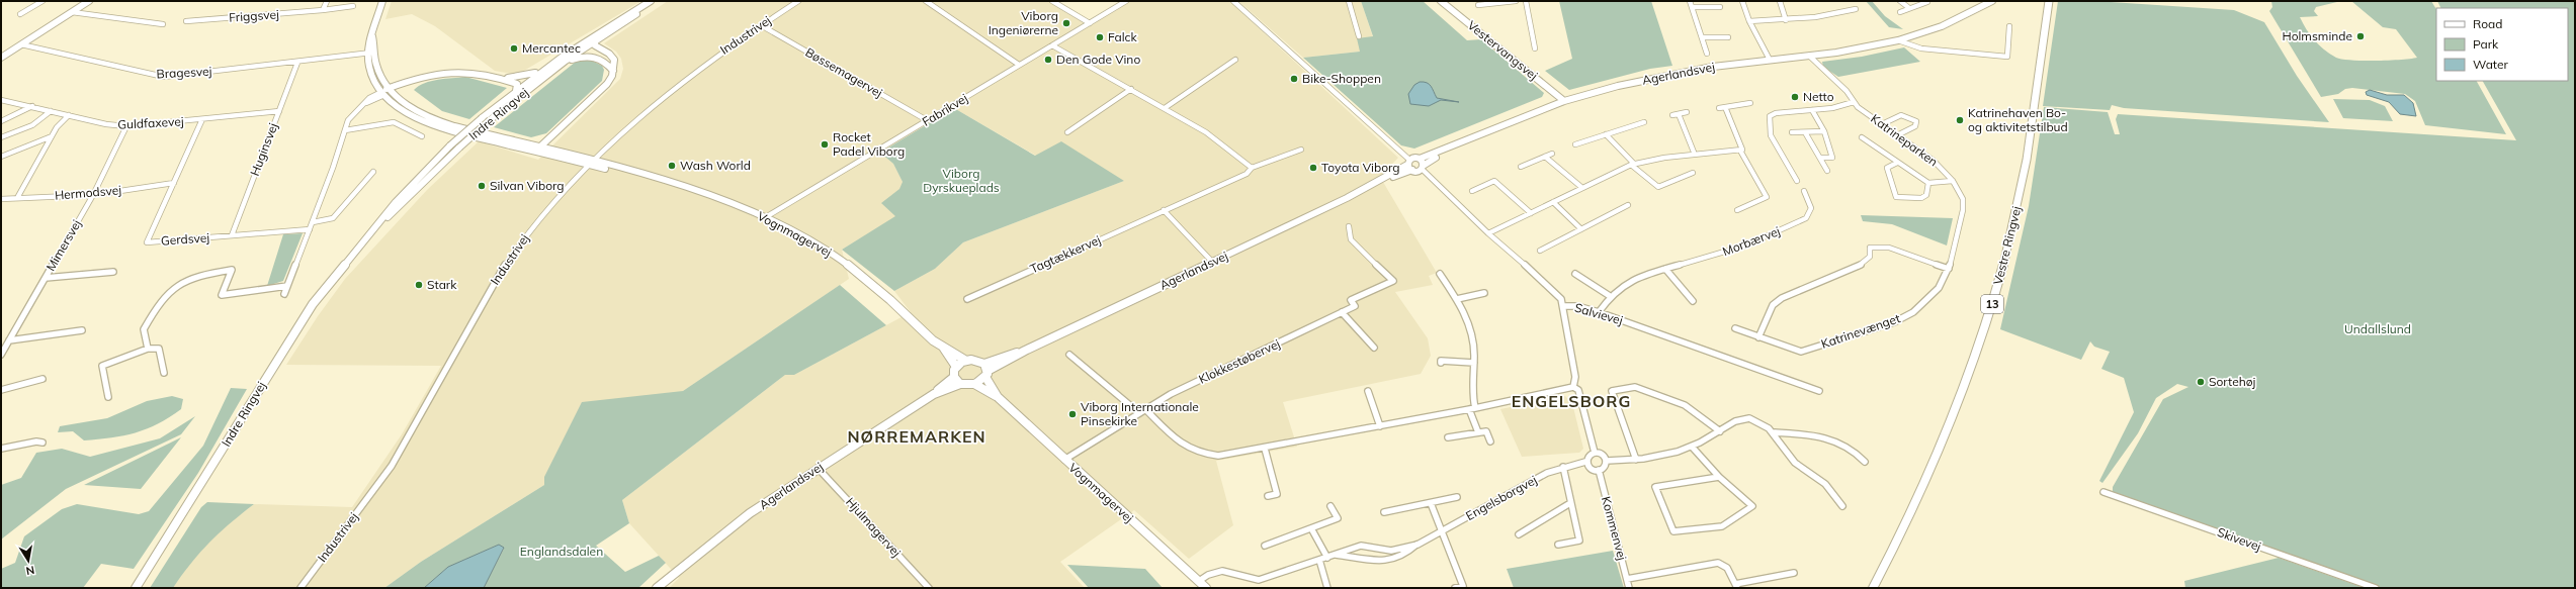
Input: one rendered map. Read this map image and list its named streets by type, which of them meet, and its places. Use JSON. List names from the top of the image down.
{
  "streets": {
    "main road": ["Vestre Ringvej", "13"],
    "street": [
      "Friggsvej",
      "Industrivej",
      "Vestervangsvej",
      "Bragesvej",
      "Bøssemagervej",
      "Agerlandsvej",
      "Fabrikvej",
      "Indre Ringvej",
      "Guldfaxevej",
      "Katrineparken",
      "Huginsvej",
      "Hermodsvej",
      "Vognmagervej",
      "Gerdsvej",
      "Morbærvej",
      "Mimersvej",
      "Tagtækkervej",
      "Salvievej",
      "Katrinevænget",
      "Klokkestøbervej",
      "Engelsborgvej",
      "Hjulmagervej",
      "Kommenvej",
      "Skivevej"
    ]
  },
  "crossings": [
    ["Industrivej", "Bøssemagervej"],
    ["Industrivej", "Vognmagervej"],
    ["Vestervangsvej", "Agerlandsvej"],
    ["Bragesvej", "Huginsvej"],
    ["Bragesvej", "Vognmagervej"],
    ["Bøssemagervej", "Fabrikvej"],
    ["Agerlandsvej", "Katrineparken"],
    ["Agerlandsvej", "Vognmagervej"],
    ["Agerlandsvej", "Salvievej"],
    ["Agerlandsvej", "Hjulmagervej"],
    ["Fabrikvej", "Vognmagervej"],
    ["Guldfaxevej", "Huginsvej"],
    ["Guldfaxevej", "Gerdsvej"],
    ["Guldfaxevej", "Mimersvej"],
    ["Katrineparken", "Katrinevænget"],
    ["Huginsvej", "Gerdsvej"],
    ["Hermodsvej", "Gerdsvej"],
    ["Hermodsvej", "Mimersvej"],
    ["Vognmagervej", "Klokkestøbervej"],
    ["Vognmagervej", "Engelsborgvej"],
    ["Morbærvej", "Salvievej"],
    ["Engelsborgvej", "Kommenvej"]
  ],
  "districts": ["ENGELSBORG", "NØRREMARKEN"],
  "parks": ["Viborg Dyrskueplads", "Undallslund", "Englandsdalen"],
  "places": [
    "Viborg Ingeniørerne",
    "Holmsminde",
    "Falck",
    "Mercantec",
    "Den Gode Vino",
    "Bike-Shoppen",
    "Netto",
    "Katrinehaven Bo- og aktivitetstilbud",
    "Rocket Padel Viborg",
    "Wash World",
    "Toyota Viborg",
    "Silvan Viborg",
    "Stark",
    "Sortehøj",
    "Viborg Internationale Pinsekirke"
  ],
  "legend": ["Road", "Park", "Water"],
  "north": "bottom"
}
